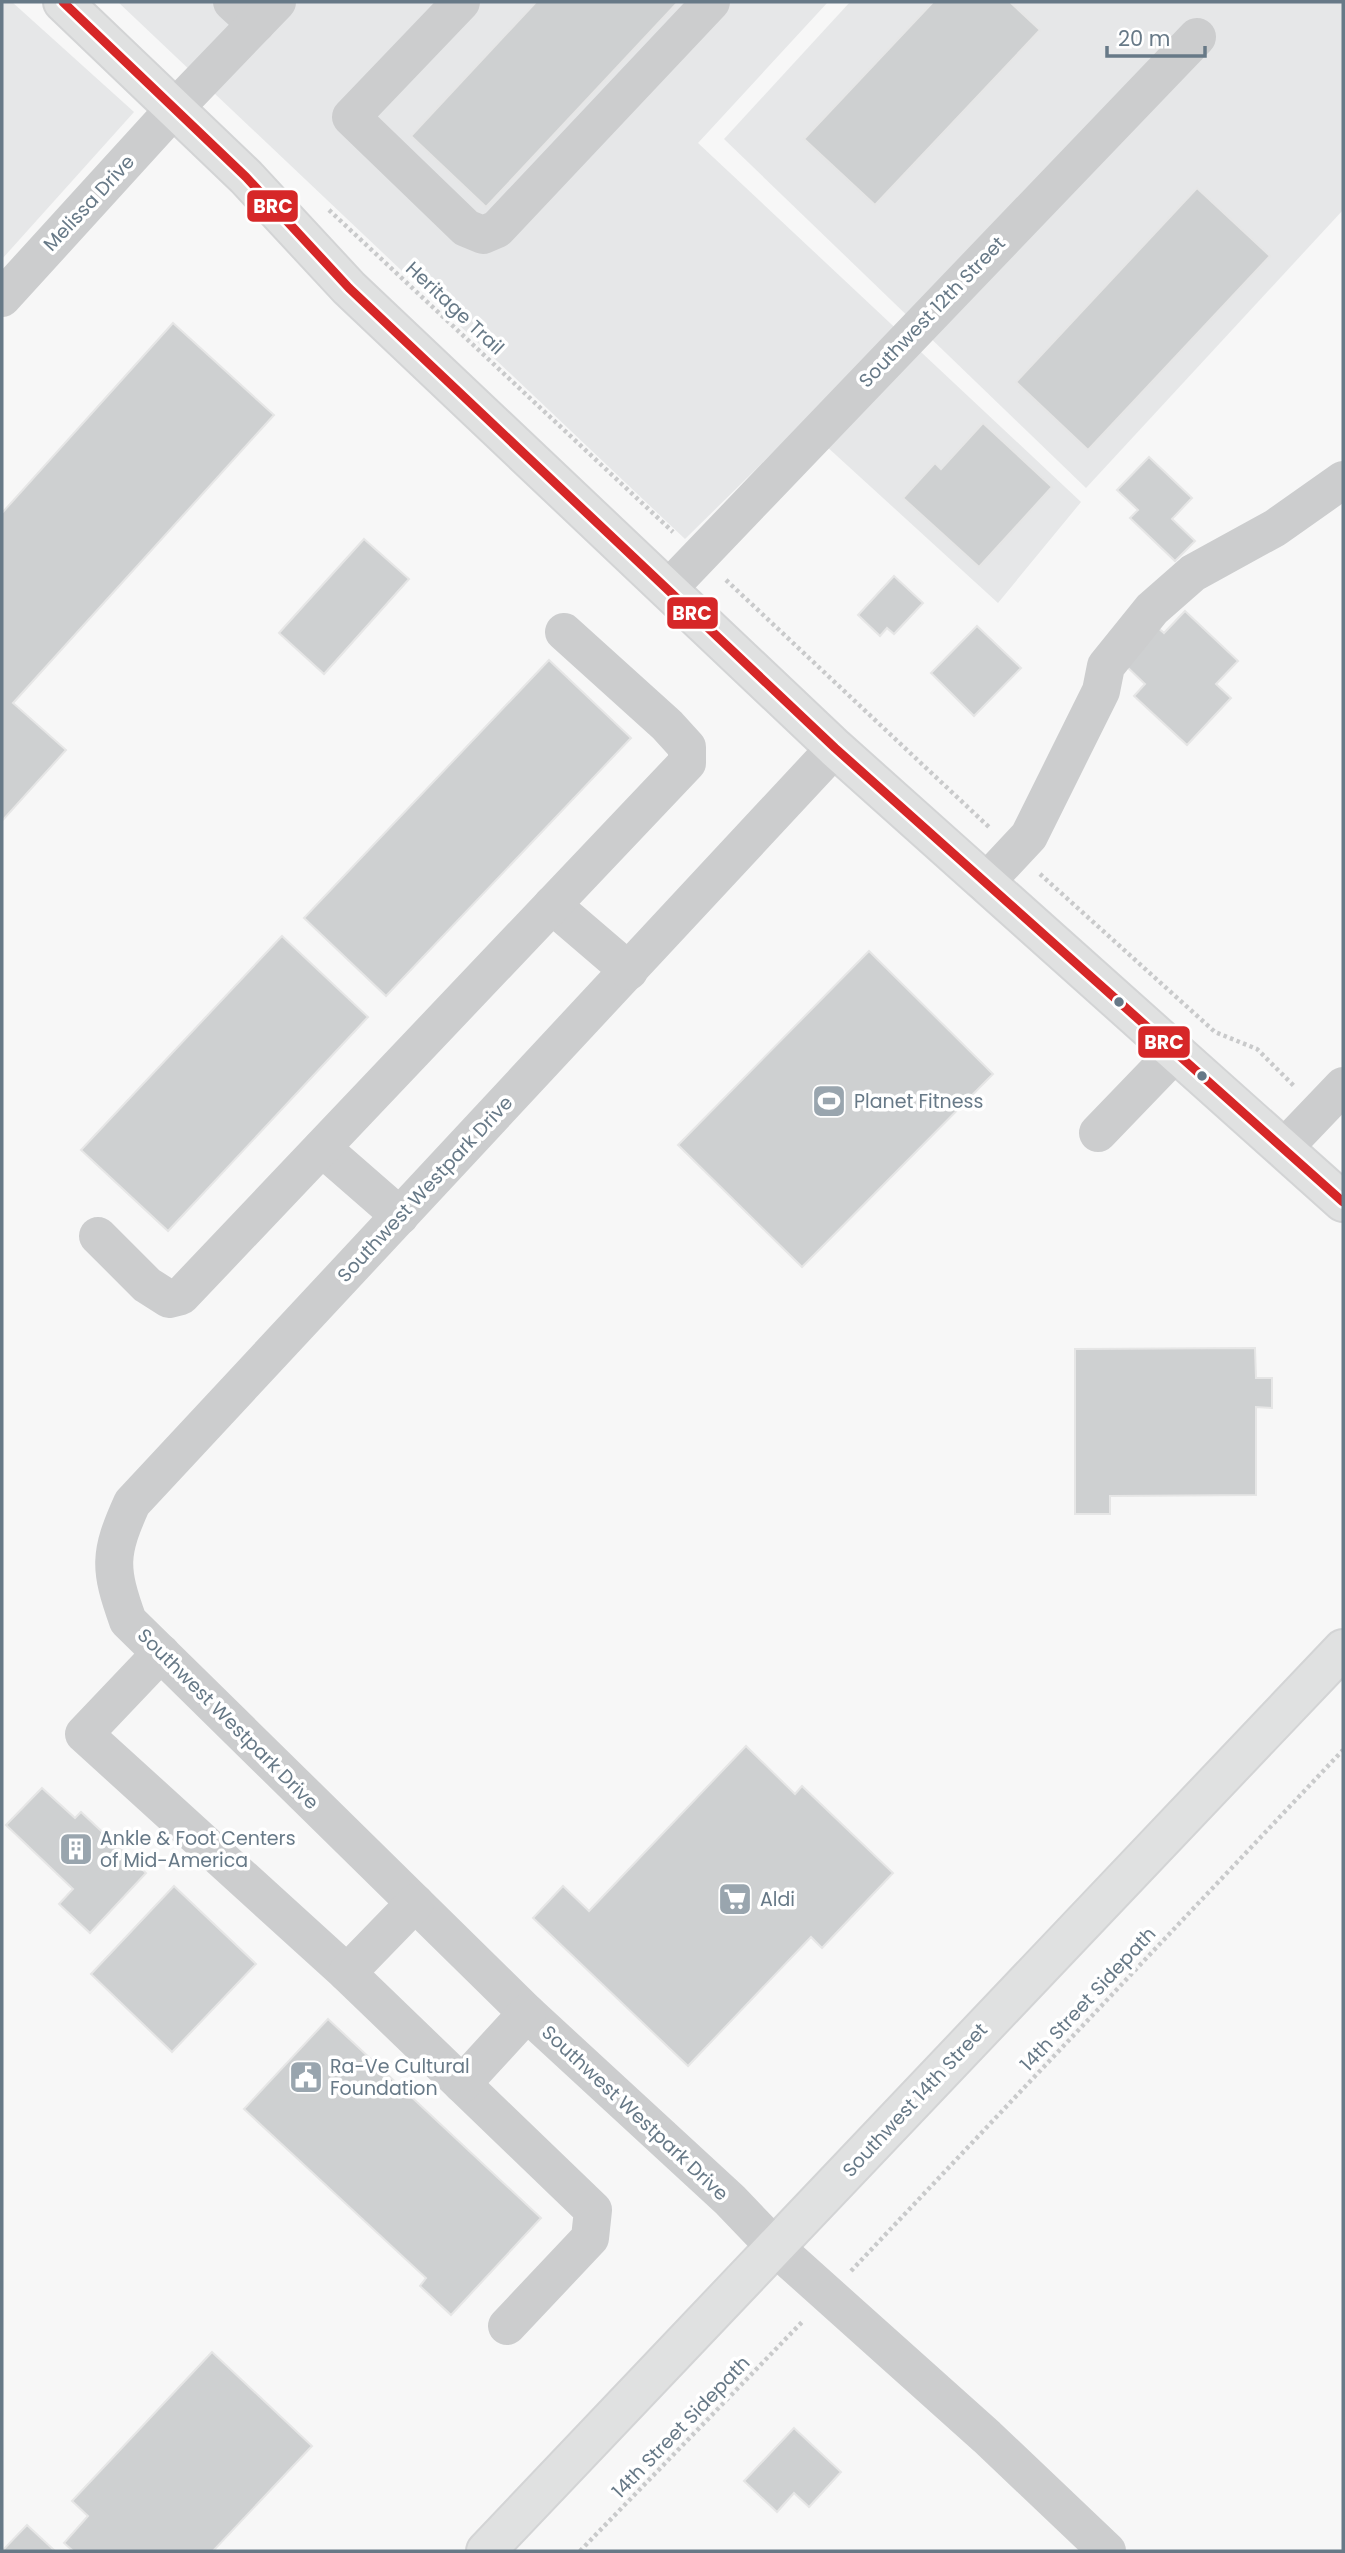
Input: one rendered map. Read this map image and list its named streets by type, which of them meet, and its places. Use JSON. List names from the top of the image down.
{
  "streets": {
    "main road": ["Southwest 14th Street"],
    "street": ["Melissa Drive", "Southwest 12th Street", "Southwest Westpark Drive"],
    "path": ["Heritage Trail", "14th Street Sidepath"]
  },
  "crossings": [
    ["Southwest Westpark Drive", "Southwest 14th Street"]
  ],
  "places": {
    "sports": ["Planet Fitness"],
    "building": ["Ankle & Foot Centers of Mid-America"],
    "supermarket": ["Aldi"],
    "public building": ["Ra-Ve Cultural Foundation"]
  },
  "lines": ["transit line BRC"],
  "scale_bar": "20 m"
}
